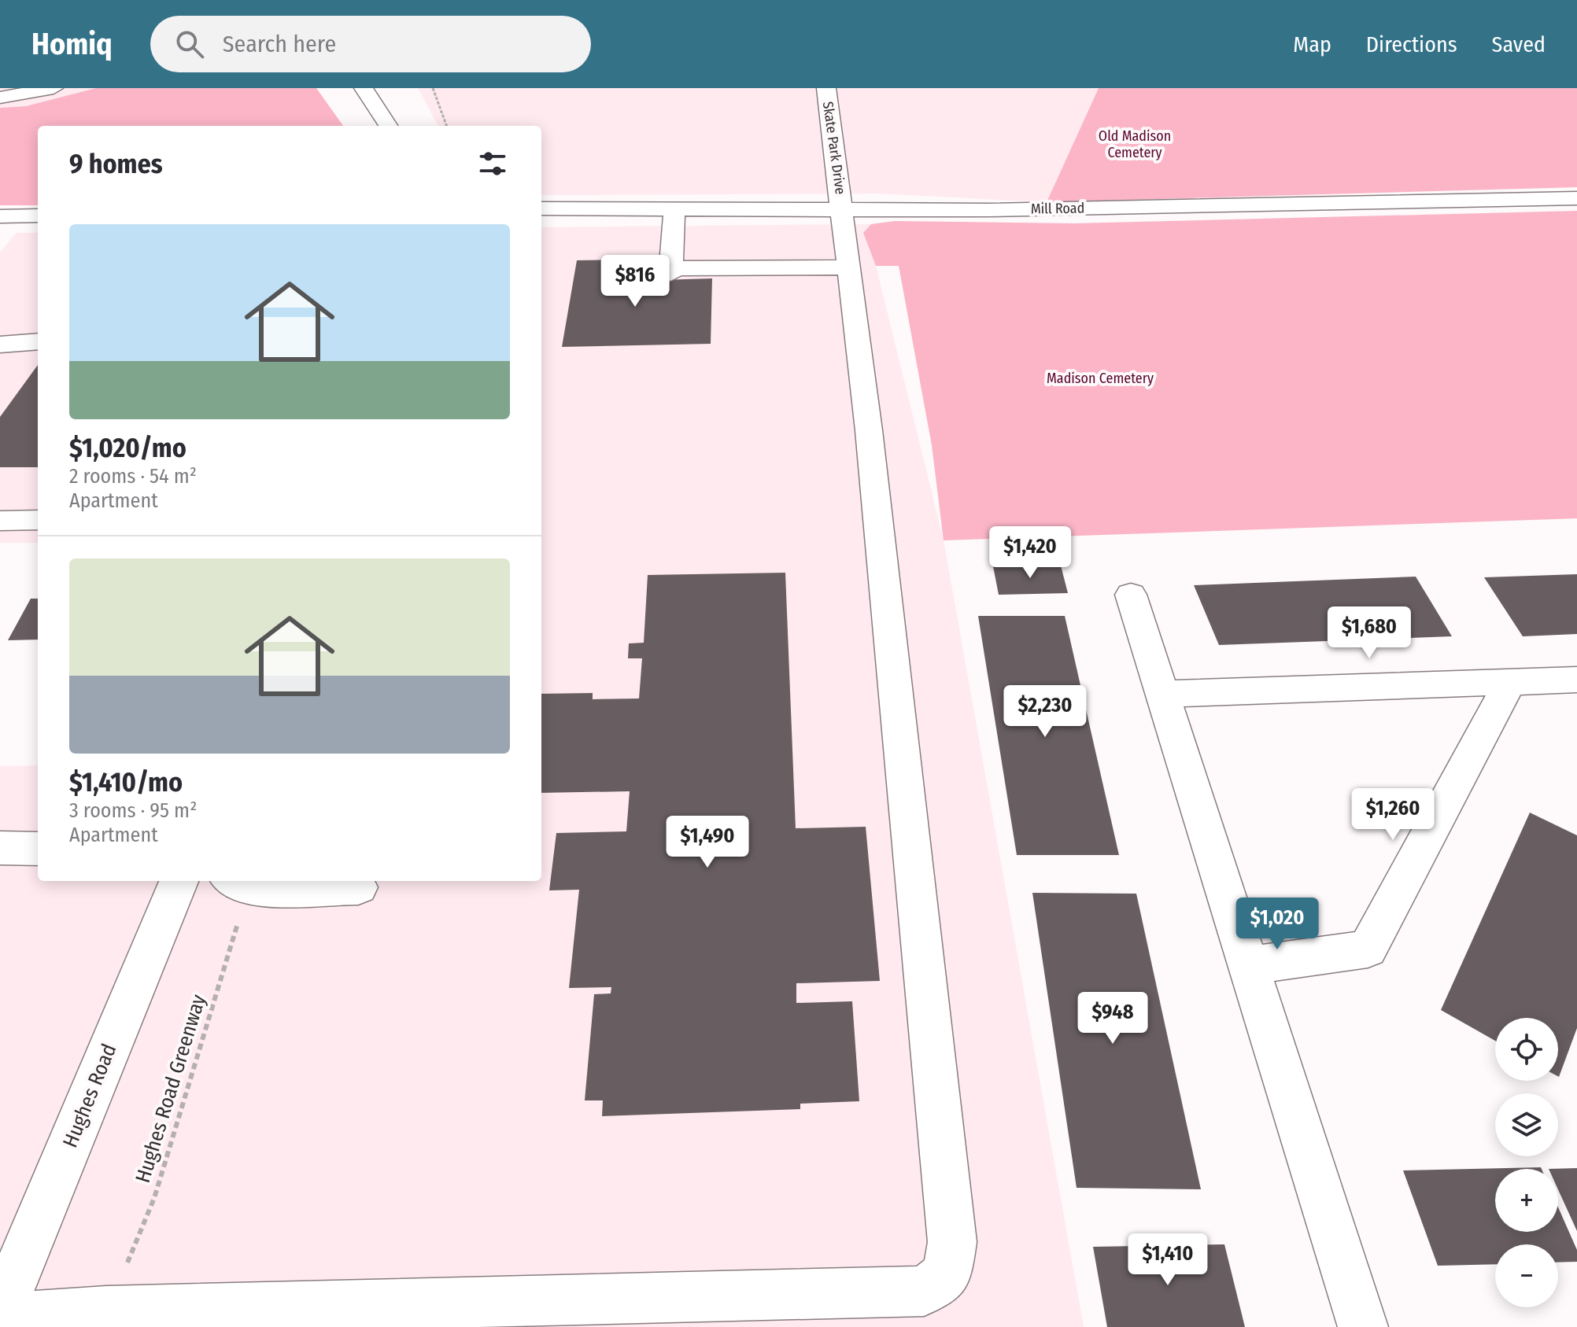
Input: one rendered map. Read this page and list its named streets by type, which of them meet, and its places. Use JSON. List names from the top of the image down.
{
  "streets": {
    "street": ["Skate Park Drive", "Mill Road", "Hughes Road"],
    "path": ["Hughes Road Greenway"]
  },
  "crossings": [
    ["Skate Park Drive", "Mill Road"]
  ],
  "parks": ["Old Madison Cemetery", "Madison Cemetery"],
  "page": {
    "header": "Homiq",
    "search": "Search here",
    "nav": ["Map", "Directions", "Saved"],
    "heading": "9 homes",
    "list": [
      {
        "name": "$1,020/mo",
        "note": "2 rooms · 54 m² · Apartment"
      },
      {
        "name": "$1,410/mo",
        "note": "3 rooms · 95 m² · Apartment"
      }
    ],
    "price": [
      "$816",
      "$1,420",
      "$1,680",
      "$2,230",
      "$1,260",
      "$1,490",
      "$1,020",
      "$948",
      "$1,410"
    ],
    "map_buttons": ["+", "−"]
  }
}
